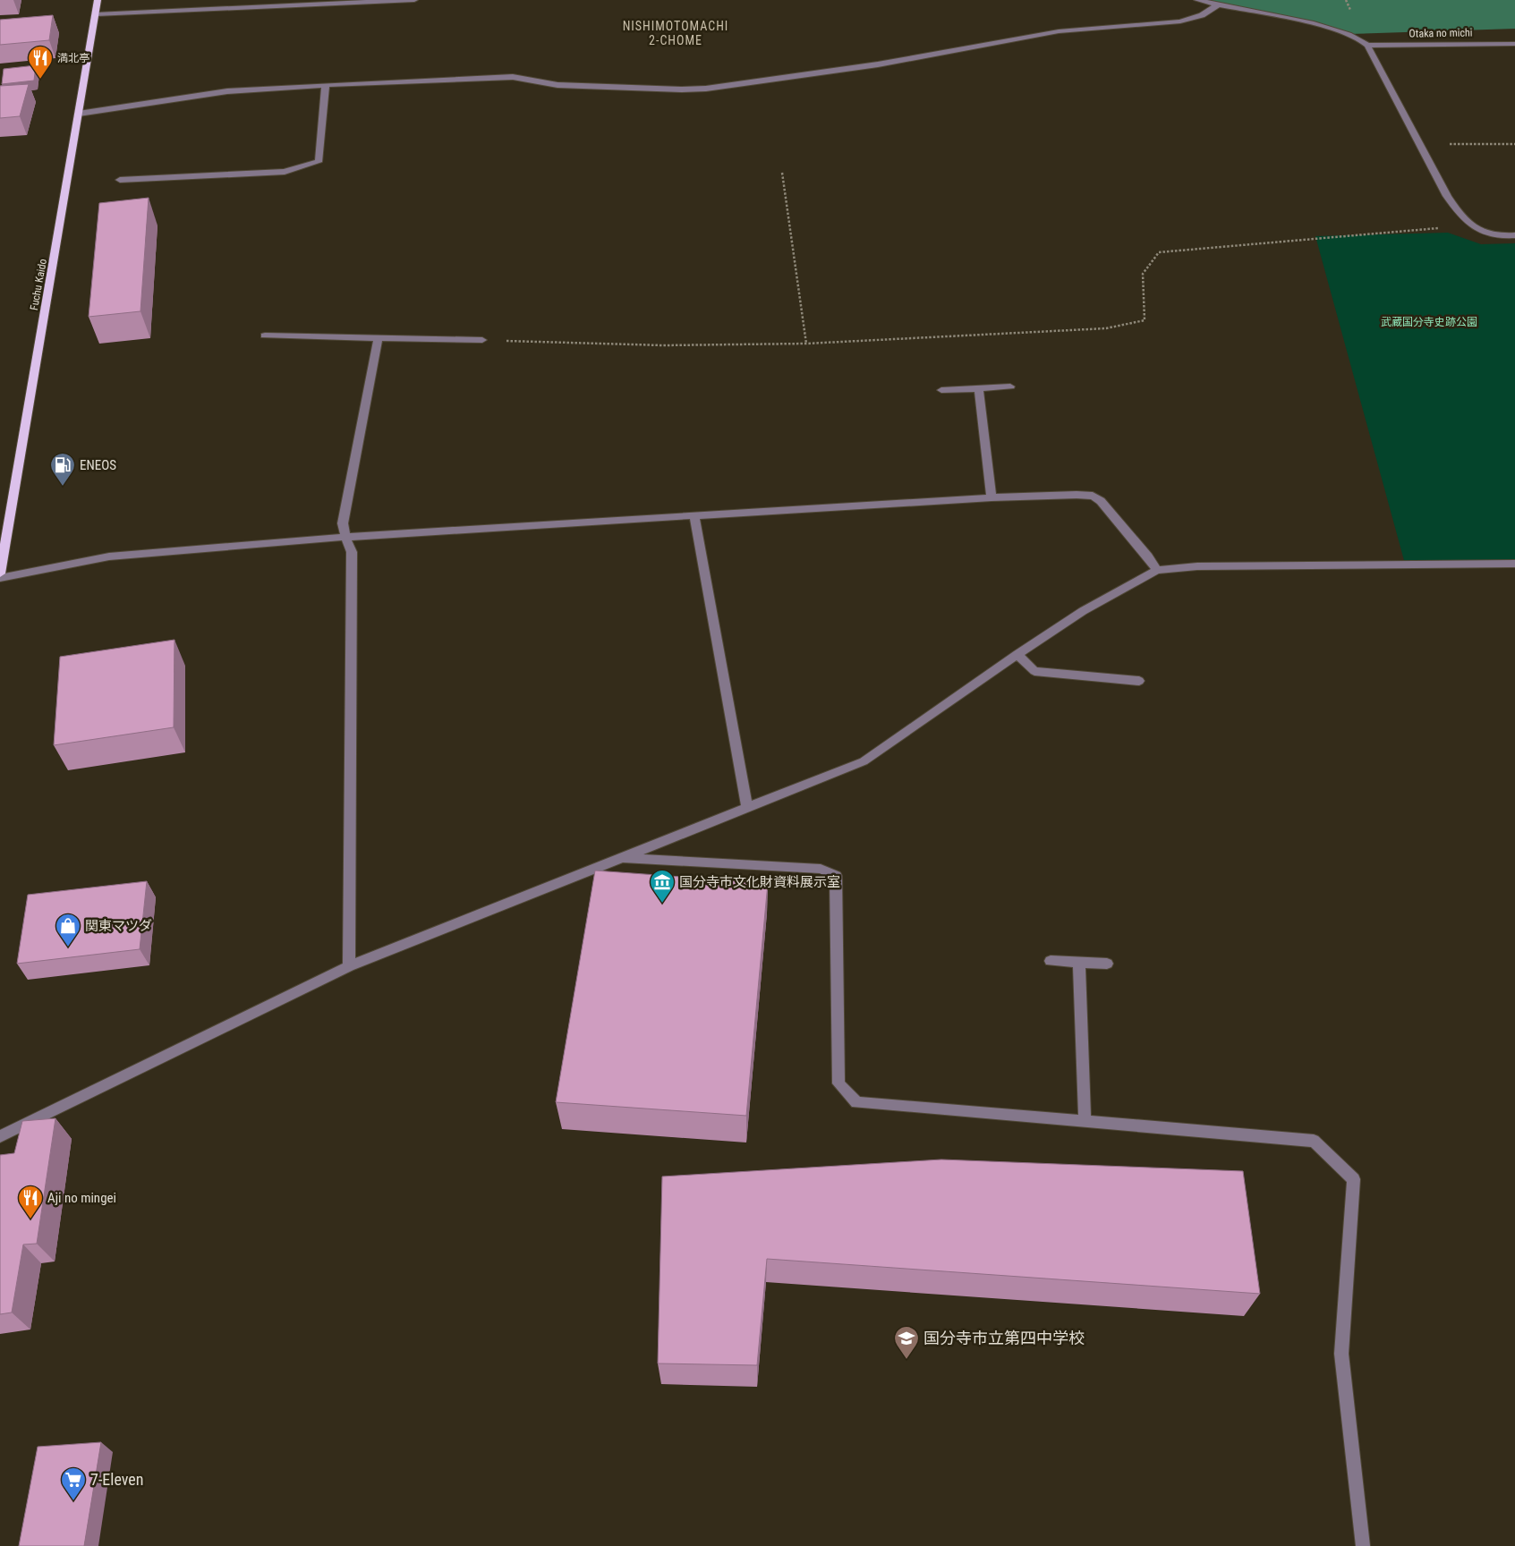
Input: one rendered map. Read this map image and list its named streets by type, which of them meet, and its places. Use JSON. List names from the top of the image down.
{
  "streets": {
    "main road": ["Fuchu Kaido"],
    "street": ["Otaka no michi"]
  },
  "districts": ["NISHIMOTOMACHI 2-CHOME"],
  "parks": ["武蔵国分寺史跡公園"],
  "places": {
    "restaurant": ["満北亭", "Aji no mingei"],
    "fuel station": ["ENEOS"],
    "museum": ["国分寺市文化財資料展示室"],
    "shop": ["関東マツダ"],
    "school or university": ["国分寺市立第四中学校"],
    "supermarket": ["7-Eleven"]
  }
}
